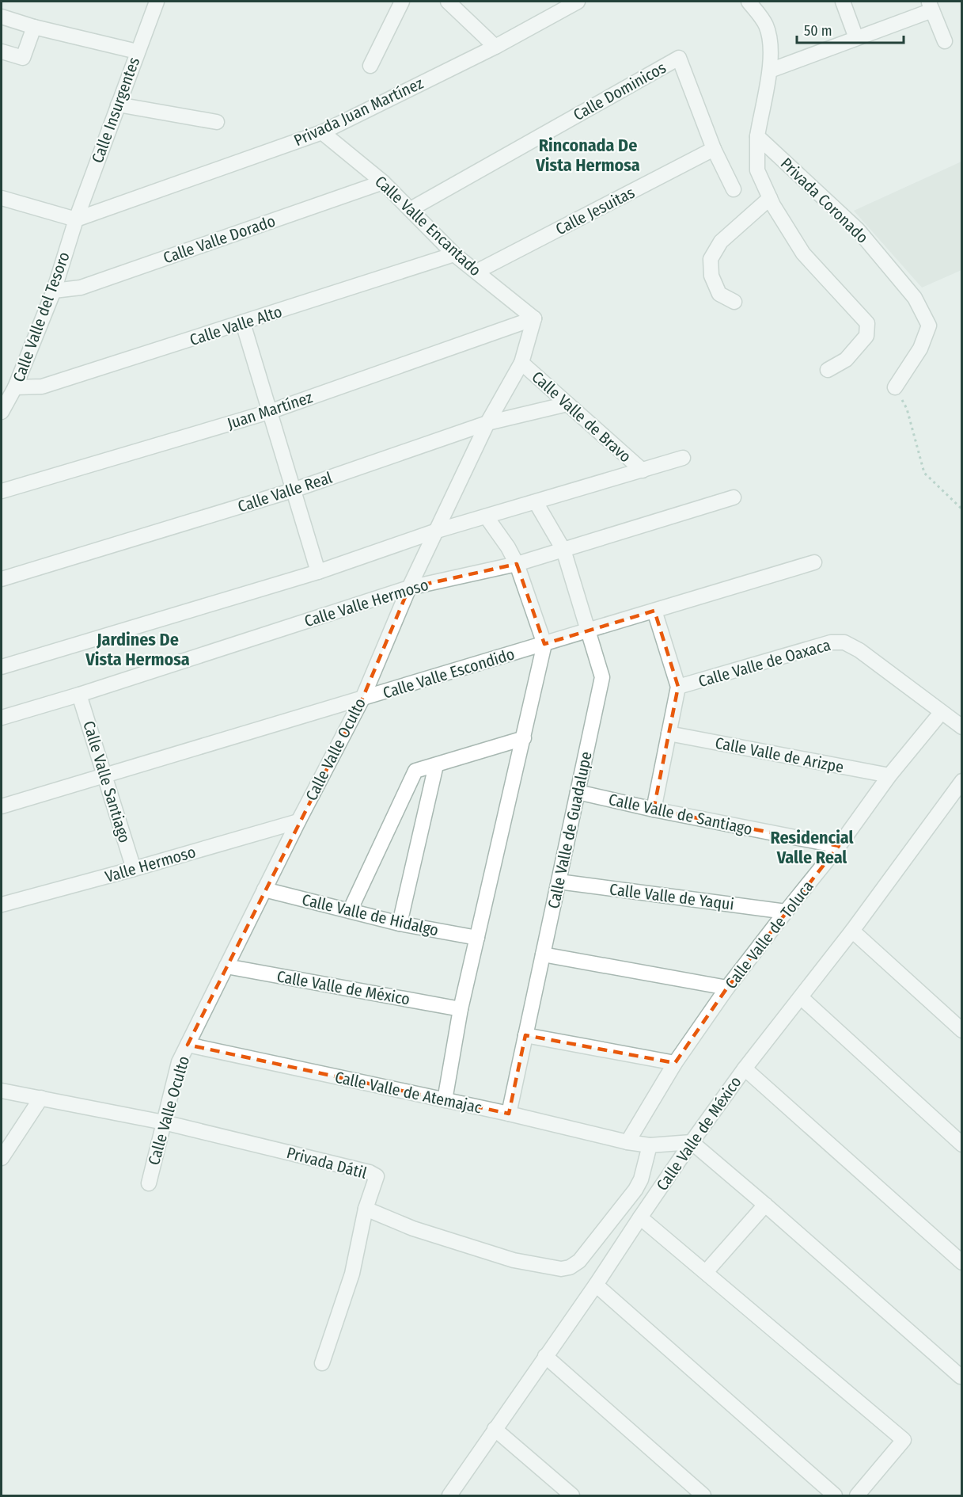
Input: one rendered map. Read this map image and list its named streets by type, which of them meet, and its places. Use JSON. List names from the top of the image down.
{
  "streets": {
    "street": [
      "Calle Dominicos",
      "Calle Insurgentes",
      "Privada Juan Martínez",
      "Privada Coronado",
      "Calle Jesuitas",
      "Calle Valle Encantado",
      "Calle Valle Dorado",
      "Calle Valle del Tesoro",
      "Calle Valle Alto",
      "Juan Martínez",
      "Calle Valle de Bravo",
      "Calle Valle Real",
      "Calle Valle Hermoso",
      "Calle Valle de Oaxaca",
      "Calle Valle Escondido",
      "Calle Valle Oculto",
      "Calle Valle de Arizpe",
      "Calle Valle Santiago",
      "Calle Valle de Santiago",
      "Calle Valle de Guadalupe",
      "Valle Hermoso",
      "Calle Valle de Yaqui",
      "Calle Valle de Hidalgo",
      "Calle Valle de Toluca",
      "Calle Valle de México",
      "Calle Valle de Atemajac",
      "Privada Dátil"
    ]
  },
  "crossings": [
    ["Calle Dominicos", "Calle Jesuitas"],
    ["Calle Dominicos", "Calle Valle Encantado"],
    ["Calle Insurgentes", "Privada Juan Martínez"],
    ["Calle Insurgentes", "Calle Valle del Tesoro"],
    ["Privada Juan Martínez", "Calle Valle Encantado"],
    ["Privada Juan Martínez", "Calle Valle del Tesoro"],
    ["Calle Jesuitas", "Calle Valle Encantado"],
    ["Calle Valle Encantado", "Calle Valle Dorado"],
    ["Calle Valle Encantado", "Calle Valle Alto"],
    ["Calle Valle Encantado", "Juan Martínez"],
    ["Calle Valle Encantado", "Calle Valle Oculto"],
    ["Calle Valle Dorado", "Calle Valle del Tesoro"],
    ["Calle Valle del Tesoro", "Calle Valle Alto"],
    ["Juan Martínez", "Calle Valle Oculto"],
    ["Calle Valle de Bravo", "Calle Valle Real"],
    ["Calle Valle de Bravo", "Calle Valle Oculto"],
    ["Calle Valle Real", "Calle Valle Oculto"],
    ["Calle Valle Hermoso", "Calle Valle Oculto"],
    ["Calle Valle Hermoso", "Calle Valle Santiago"],
    ["Calle Valle Hermoso", "Calle Valle de Guadalupe"],
    ["Calle Valle de Oaxaca", "Calle Valle Escondido"],
    ["Calle Valle de Oaxaca", "Calle Valle de Arizpe"],
    ["Calle Valle de Oaxaca", "Calle Valle de Santiago"],
    ["Calle Valle de Oaxaca", "Calle Valle de Toluca"],
    ["Calle Valle Escondido", "Calle Valle Oculto"],
    ["Calle Valle Escondido", "Calle Valle Santiago"],
    ["Calle Valle Escondido", "Calle Valle de Guadalupe"],
    ["Calle Valle Oculto", "Valle Hermoso"],
    ["Calle Valle Oculto", "Calle Valle de Hidalgo"],
    ["Calle Valle Oculto", "Calle Valle de México"],
    ["Calle Valle Oculto", "Calle Valle de Atemajac"],
    ["Calle Valle Oculto", "Privada Dátil"],
    ["Calle Valle de Arizpe", "Calle Valle de Toluca"],
    ["Calle Valle Santiago", "Valle Hermoso"],
    ["Calle Valle de Santiago", "Calle Valle de Guadalupe"],
    ["Calle Valle de Santiago", "Calle Valle de Toluca"],
    ["Calle Valle de Guadalupe", "Calle Valle de Yaqui"],
    ["Calle Valle de Guadalupe", "Calle Valle de Atemajac"],
    ["Calle Valle de Yaqui", "Calle Valle de Toluca"],
    ["Calle Valle de Toluca", "Calle Valle de Atemajac"],
    ["Calle Valle de México", "Calle Valle de Atemajac"]
  ],
  "districts": ["Rinconada De Vista Hermosa", "Jardines De Vista Hermosa", "Residencial Valle Real"],
  "scale_bar": "50 m"
}
